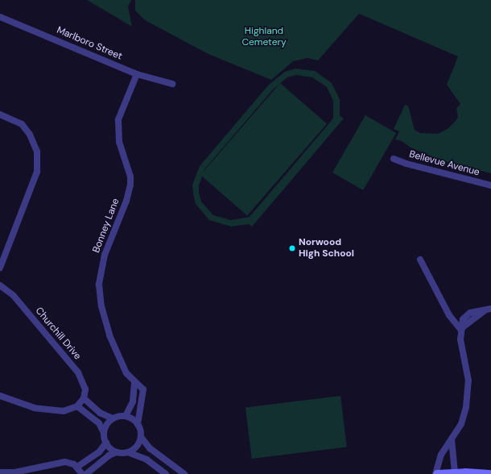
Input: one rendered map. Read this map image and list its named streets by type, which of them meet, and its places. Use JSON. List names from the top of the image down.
{
  "streets": {
    "street": [
      "Marlboro Street",
      "Bellevue Avenue",
      "Bonney Lane",
      "Churchill Drive"
    ]
  },
  "crossings": [
    ["Marlboro Street", "Bonney Lane"]
  ],
  "parks": ["Highland Cemetery"],
  "places": ["Norwood High School"]
}
